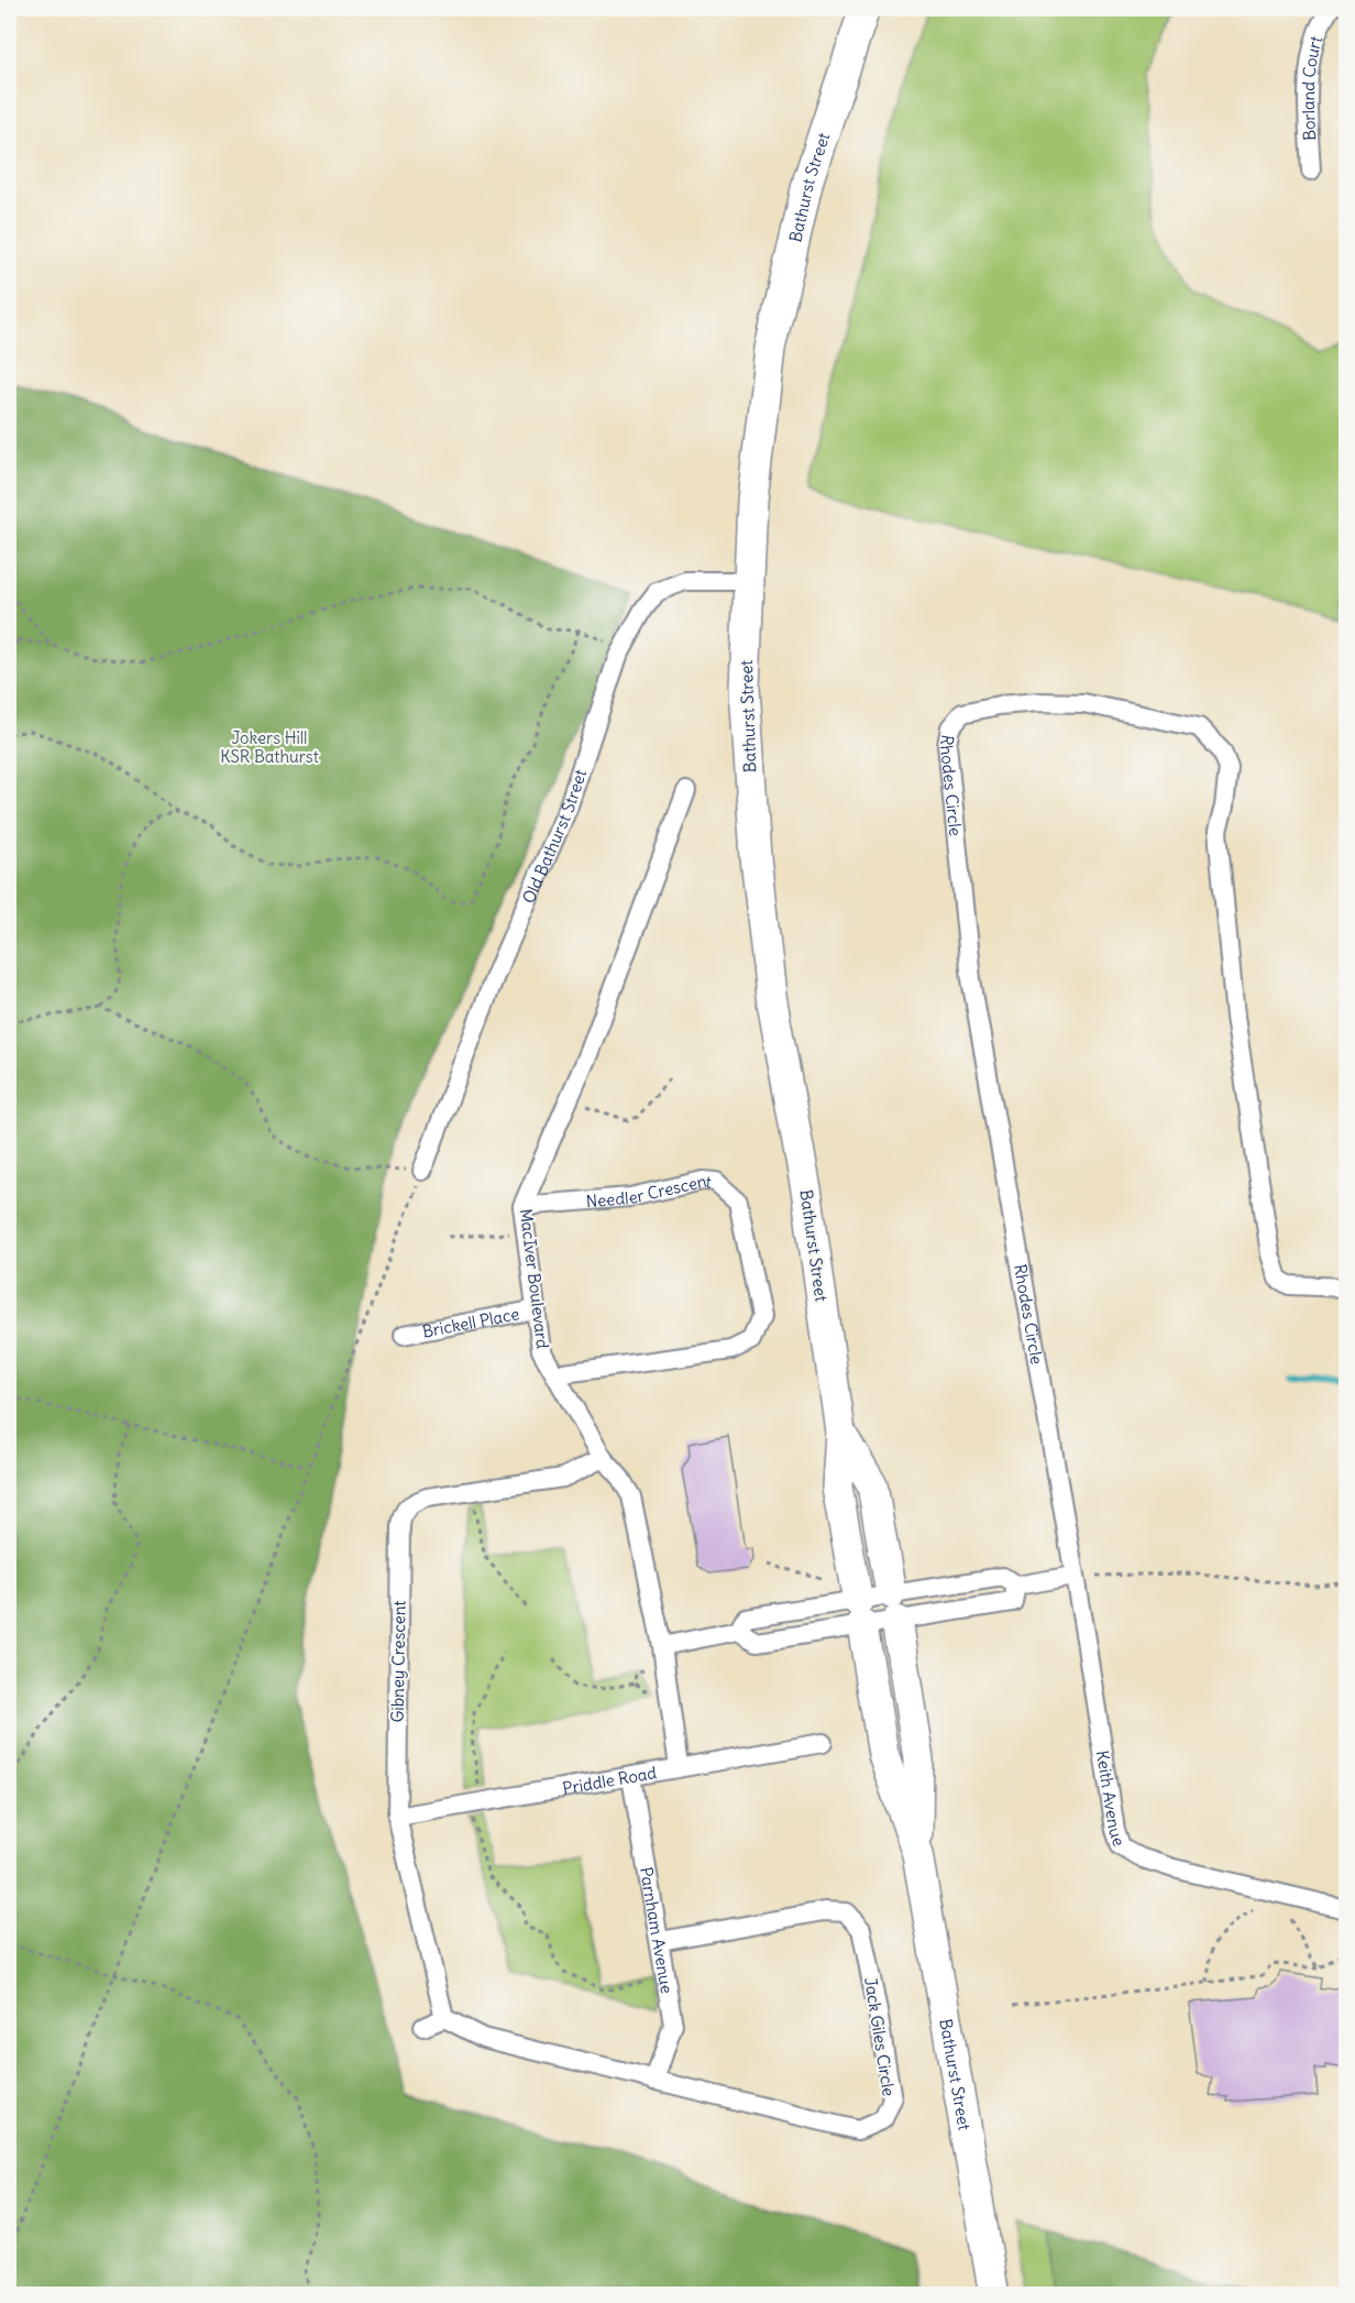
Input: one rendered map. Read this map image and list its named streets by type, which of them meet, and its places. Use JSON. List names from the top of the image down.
{
  "streets": {
    "main road": ["Bathurst Street"],
    "street": [
      "Borland Court",
      "Rhodes Circle",
      "Old Bathurst Street",
      "Needler Crescent",
      "MacIver Boulevard",
      "Brickell Place",
      "Gibney Crescent",
      "Priddle Road",
      "Keith Avenue",
      "Parnham Avenue",
      "Jack Giles Circle"
    ]
  },
  "crossings": [
    ["Bathurst Street", "Old Bathurst Street"],
    ["Rhodes Circle", "Keith Avenue"],
    ["Needler Crescent", "MacIver Boulevard"],
    ["MacIver Boulevard", "Brickell Place"],
    ["MacIver Boulevard", "Gibney Crescent"],
    ["MacIver Boulevard", "Priddle Road"],
    ["Gibney Crescent", "Priddle Road"],
    ["Priddle Road", "Parnham Avenue"],
    ["Parnham Avenue", "Jack Giles Circle"]
  ],
  "parks": ["Jokers Hill KSR Bathurst"]
}
